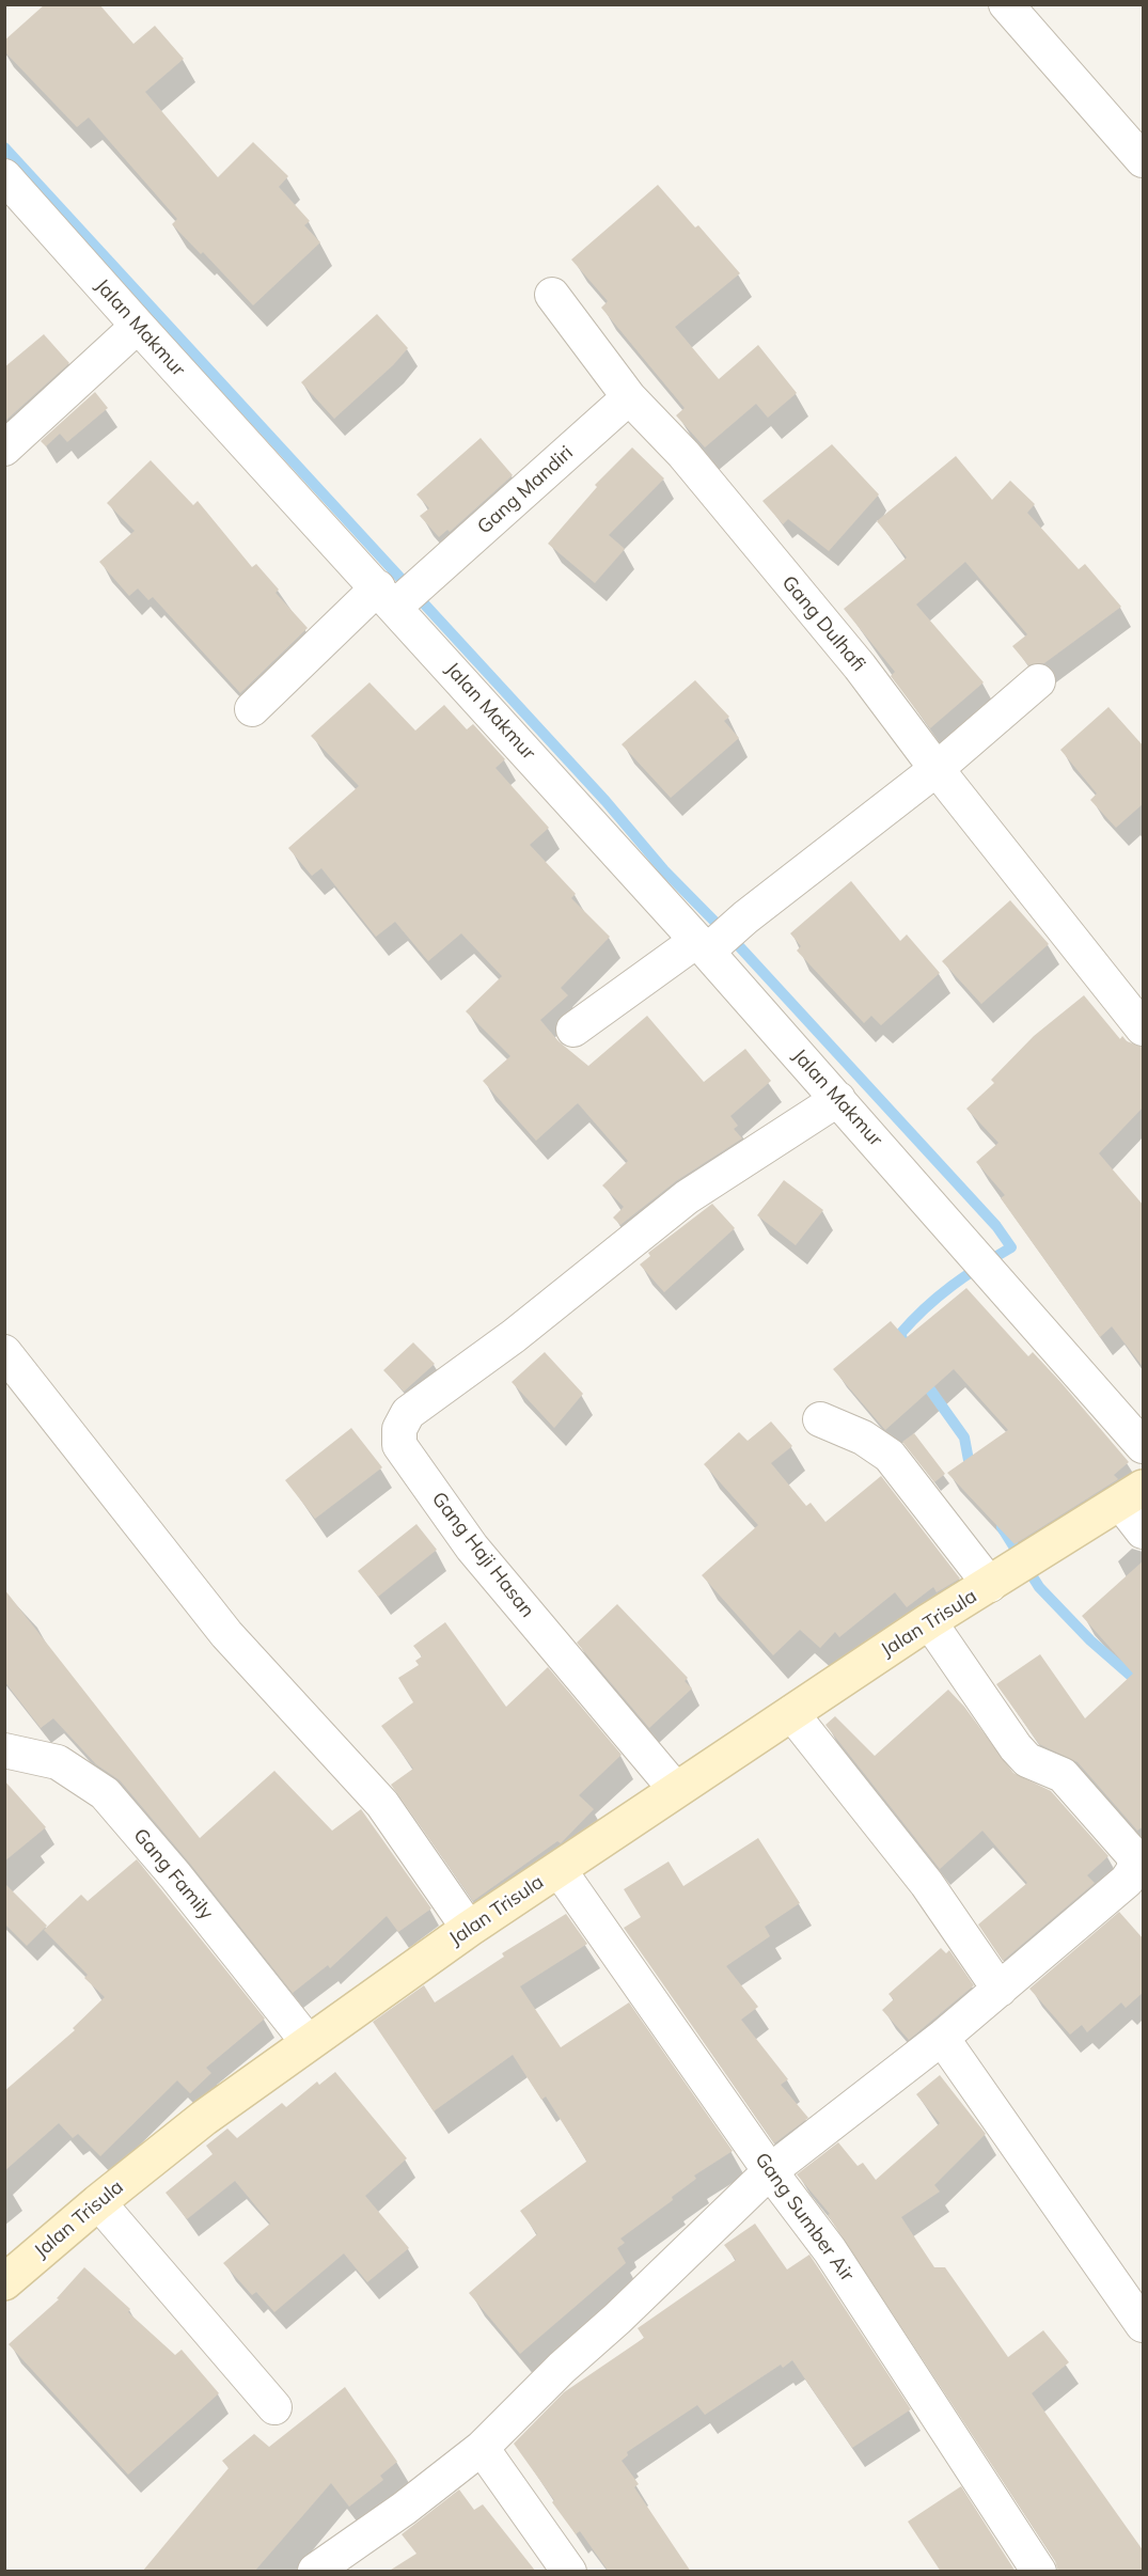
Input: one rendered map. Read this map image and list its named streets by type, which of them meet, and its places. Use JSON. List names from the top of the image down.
{
  "streets": {
    "street": [
      "Jalan Makmur",
      "Gang Mandiri",
      "Gang Dulhafi",
      "Gang Haji Hasan",
      "Jalan Trisula",
      "Gang Family",
      "Gang Sumber Air"
    ]
  },
  "crossings": [
    ["Jalan Makmur", "Gang Mandiri"],
    ["Jalan Makmur", "Gang Haji Hasan"],
    ["Gang Mandiri", "Gang Dulhafi"],
    ["Gang Haji Hasan", "Jalan Trisula"],
    ["Jalan Trisula", "Gang Family"],
    ["Jalan Trisula", "Gang Sumber Air"]
  ]
}
